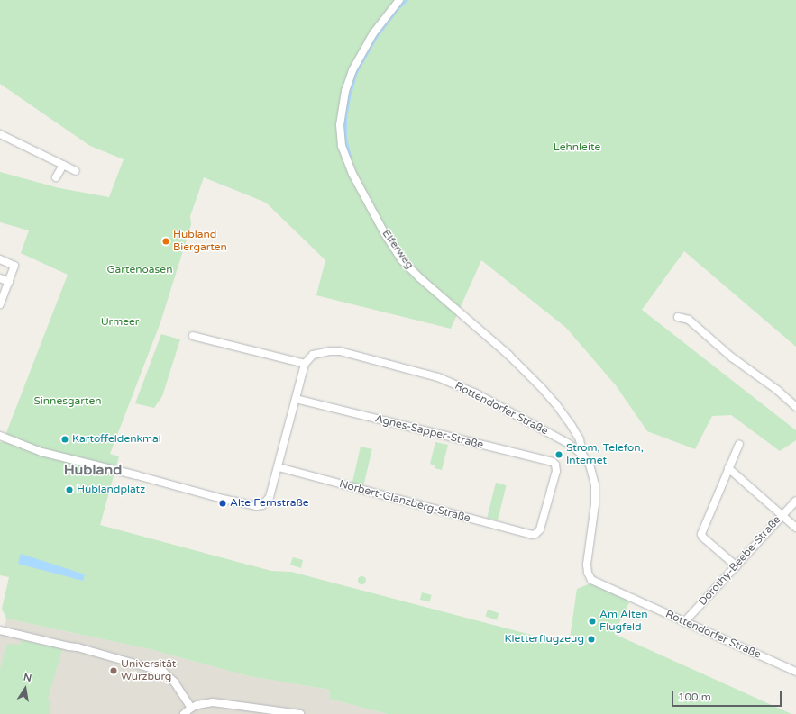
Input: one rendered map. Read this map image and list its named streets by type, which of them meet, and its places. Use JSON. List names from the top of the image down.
{
  "streets": {
    "street": [
      "Elferweg",
      "Rottendorfer Straße",
      "Agnes-Sapper-Straße",
      "Norbert-Glanzberg-Straße",
      "Dorothy-Beebe-Straße"
    ]
  },
  "crossings": [
    ["Elferweg", "Rottendorfer Straße"],
    ["Rottendorfer Straße", "Dorothy-Beebe-Straße"],
    ["Agnes-Sapper-Straße", "Norbert-Glanzberg-Straße"]
  ],
  "districts": ["Hubland"],
  "parks": [
    "Lehnleite",
    "Gartenoasen",
    "Urmeer",
    "Sinnesgarten"
  ],
  "places": [
    "Hubland Biergarten",
    "Kartoffeldenkmal",
    "Strom, Telefon, Internet",
    "Hublandplatz",
    "Alte Fernstraße",
    "Am Alten Flugfeld",
    "Kletterflugzeug",
    "Universität Würzburg"
  ],
  "scale_bar": "100 m",
  "north": "top"
}
